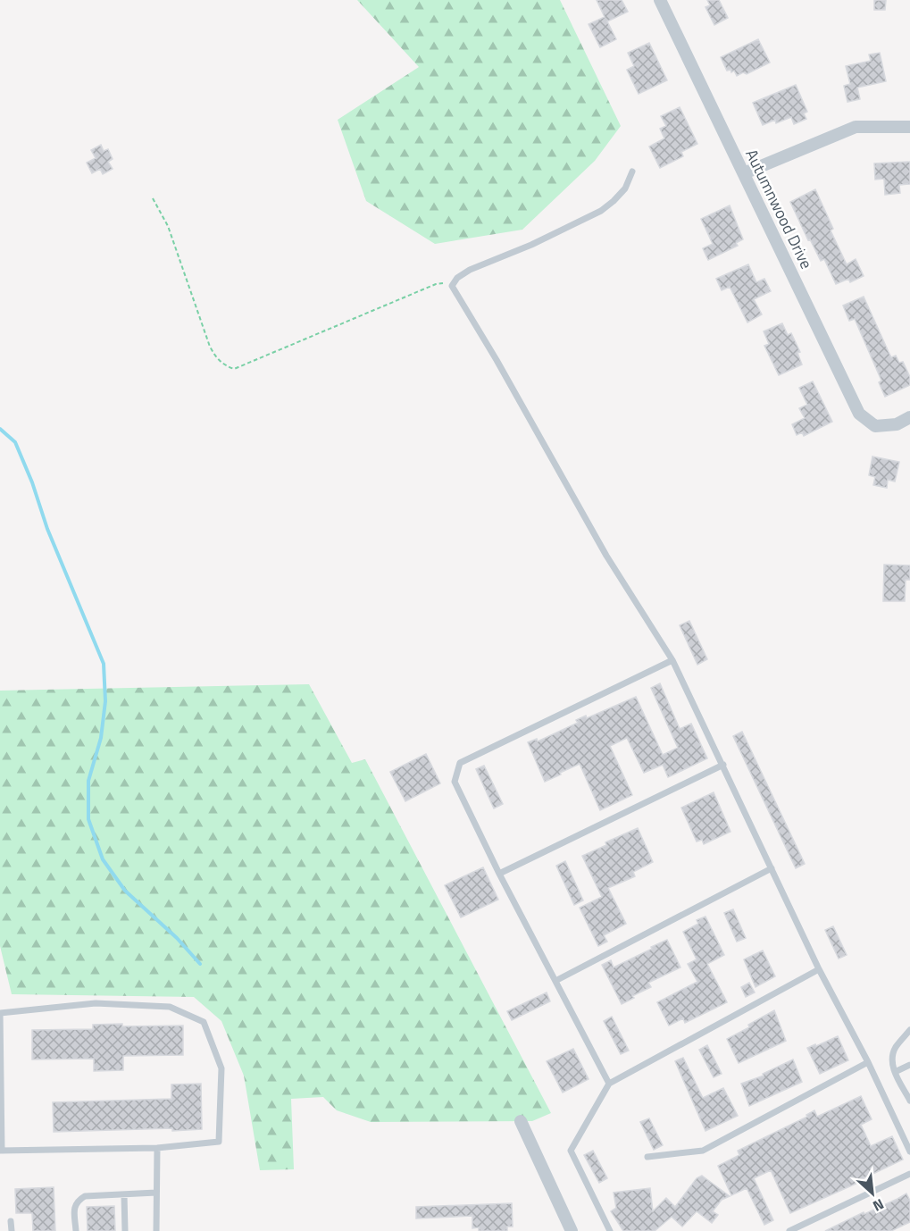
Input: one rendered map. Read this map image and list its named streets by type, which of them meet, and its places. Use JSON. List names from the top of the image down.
{
  "streets": {
    "street": ["Autumnwood Drive"]
  },
  "north": "bottom right"
}
